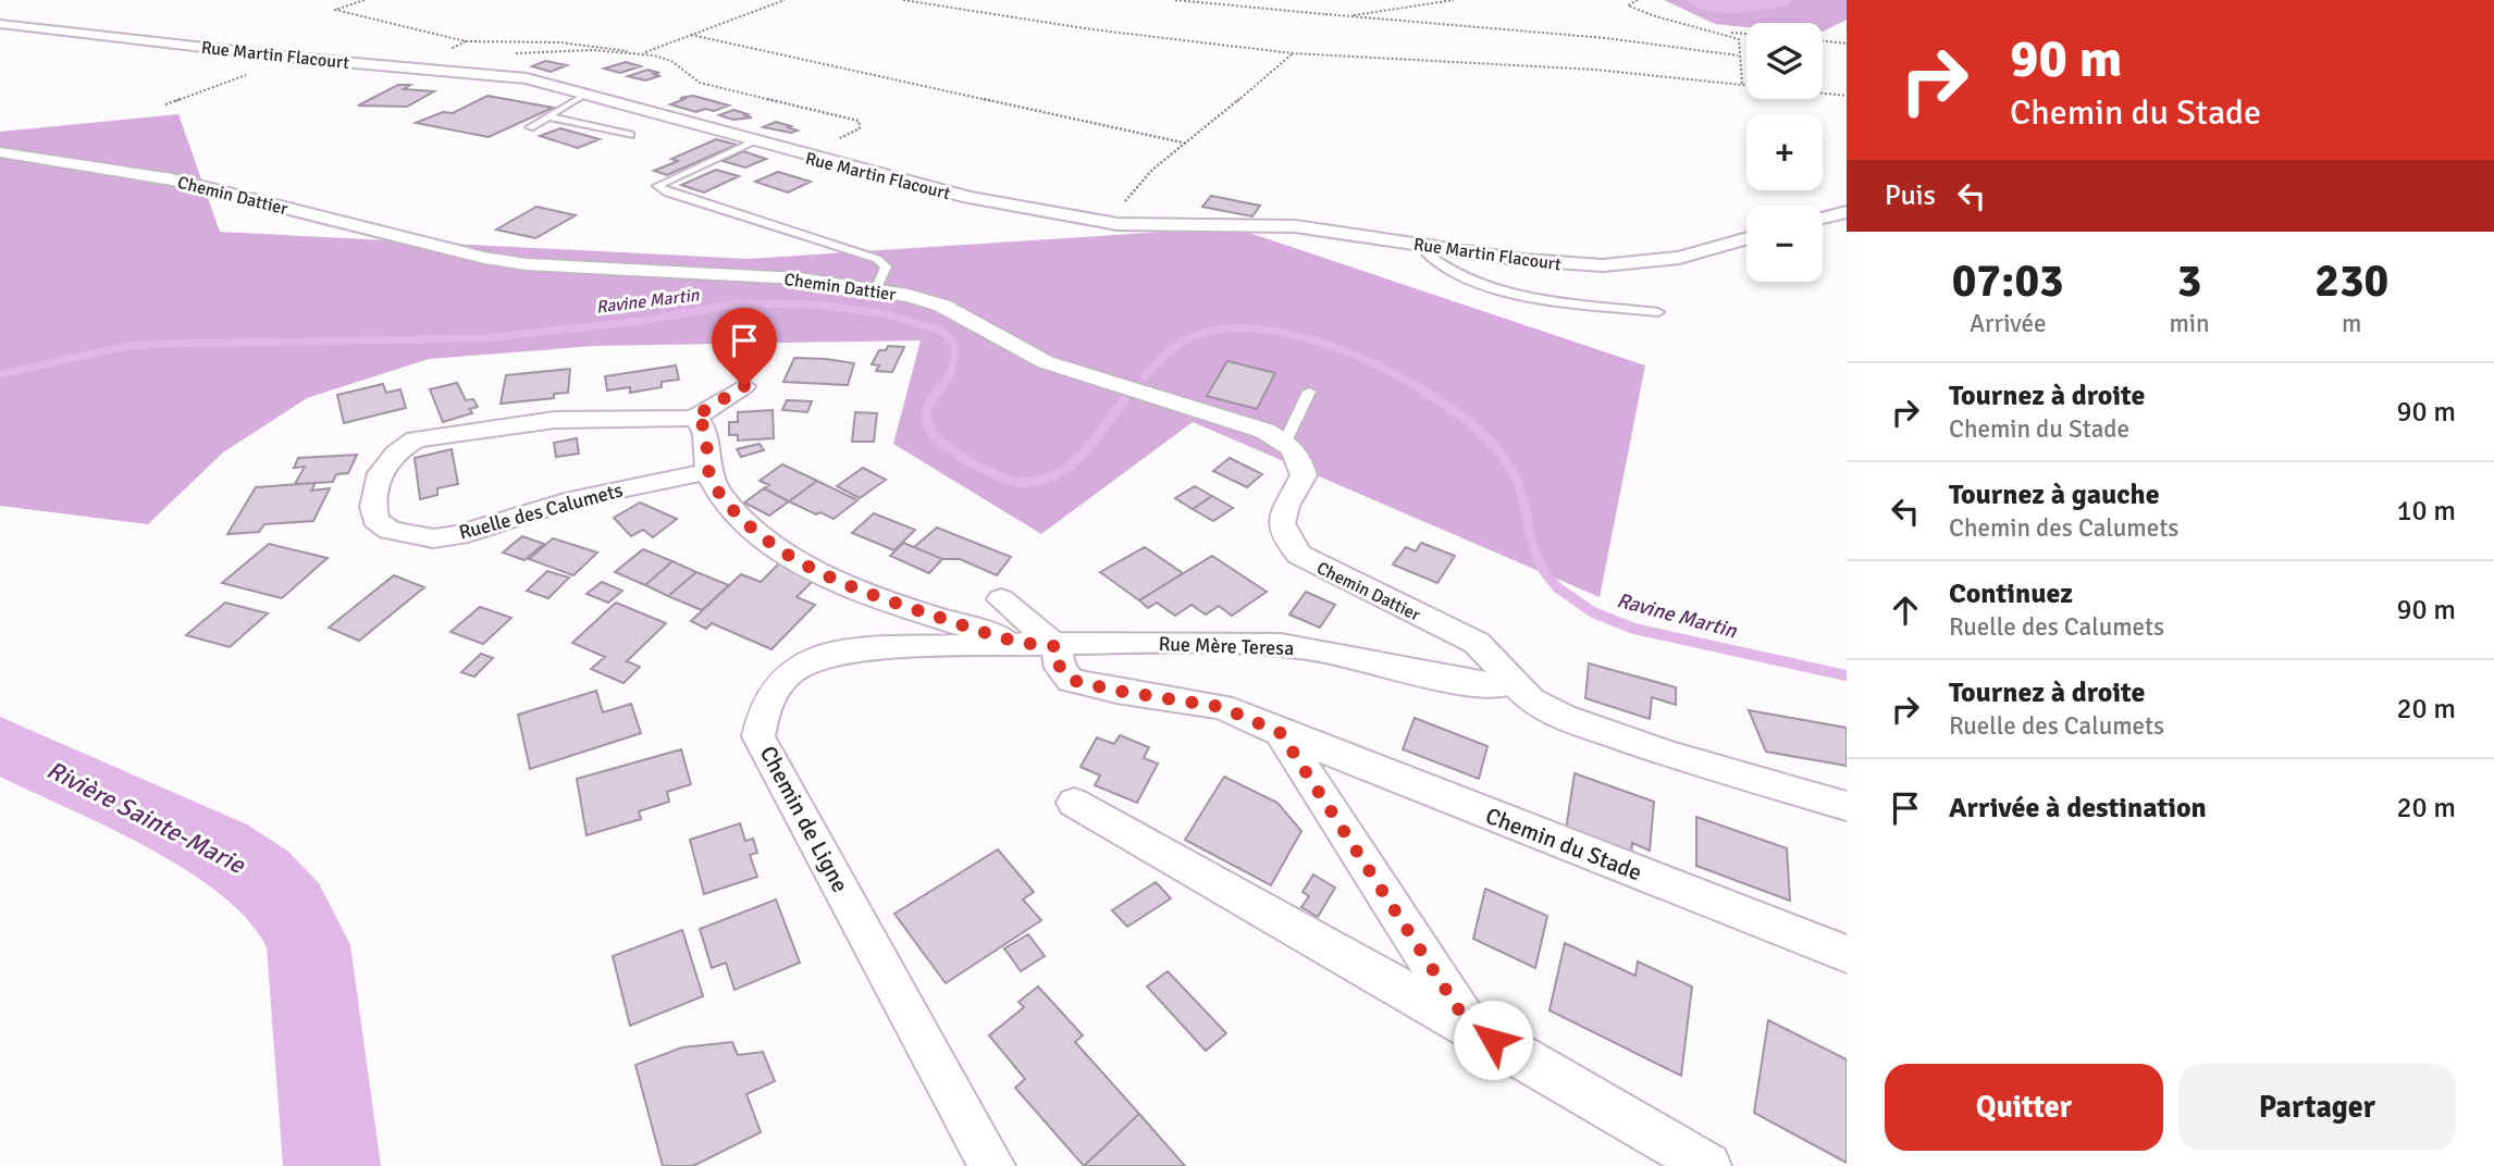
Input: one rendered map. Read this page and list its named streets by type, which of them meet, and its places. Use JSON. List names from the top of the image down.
{
  "streets": {
    "street": [
      "Rue Martin Flacourt",
      "Chemin Dattier",
      "Ruelle des Calumets",
      "Rue Mère Teresa",
      "Chemin de Ligne",
      "Chemin du Stade"
    ]
  },
  "crossings": [
    ["Chemin Dattier", "Rue Mère Teresa"],
    ["Rue Mère Teresa", "Chemin de Ligne"],
    ["Rue Mère Teresa", "Chemin du Stade"],
    ["Chemin de Ligne", "Chemin du Stade"]
  ],
  "water": ["Ravine Martin", "Rivière Sainte-Marie"],
  "page": {
    "turn": ["90 m", "Chemin du Stade"],
    "map_buttons": ["+", "−"],
    "then": "Puis",
    "eta": [
      "07:03",
      "Arrivée",
      "3",
      "min",
      "230",
      "m"
    ],
    "list": [
      {
        "name": "Tournez à droite",
        "note": "Chemin du Stade",
        "value": "90 m"
      },
      {
        "name": "Tournez à gauche",
        "note": "Chemin des Calumets",
        "value": "10 m"
      },
      {
        "name": "Continuez",
        "note": "Ruelle des Calumets",
        "value": "90 m"
      },
      {
        "name": "Tournez à droite",
        "note": "Ruelle des Calumets",
        "value": "20 m"
      },
      {
        "name": "Arrivée à destination",
        "value": "20 m"
      }
    ],
    "buttons": ["Quitter", "Partager"]
  }
}
